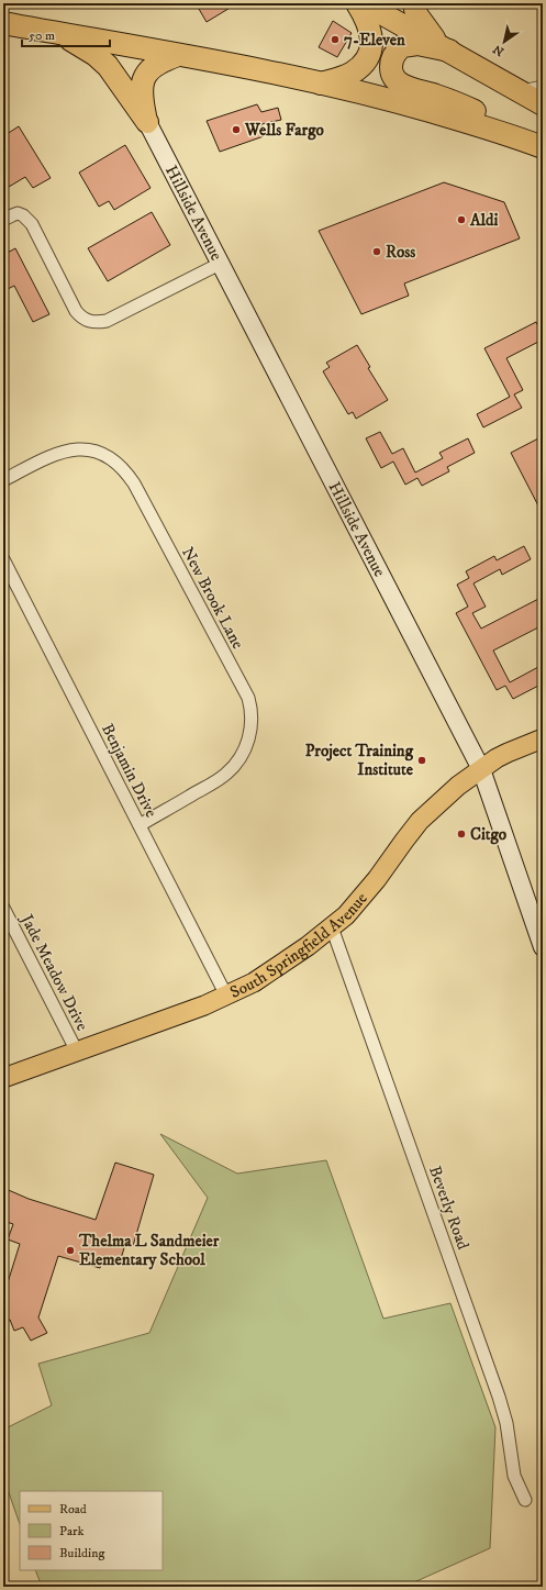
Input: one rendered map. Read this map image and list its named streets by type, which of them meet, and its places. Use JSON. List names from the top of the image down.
{
  "streets": {
    "main road": ["South Springfield Avenue"],
    "street": [
      "Hillside Avenue",
      "New Brook Lane",
      "Benjamin Drive",
      "Jade Meadow Drive",
      "Beverly Road"
    ]
  },
  "crossings": [
    ["Hillside Avenue", "South Springfield Avenue"],
    ["New Brook Lane", "Benjamin Drive"],
    ["Benjamin Drive", "South Springfield Avenue"],
    ["South Springfield Avenue", "Jade Meadow Drive"],
    ["South Springfield Avenue", "Beverly Road"]
  ],
  "places": [
    "7-Eleven",
    "Wells Fargo",
    "Aldi",
    "Ross",
    "Project Training Institute",
    "Citgo",
    "Thelma L Sandmeier Elementary School"
  ],
  "legend": ["Road", "Park", "Building"],
  "scale_bar": "50 m",
  "north": "bottom left"
}
